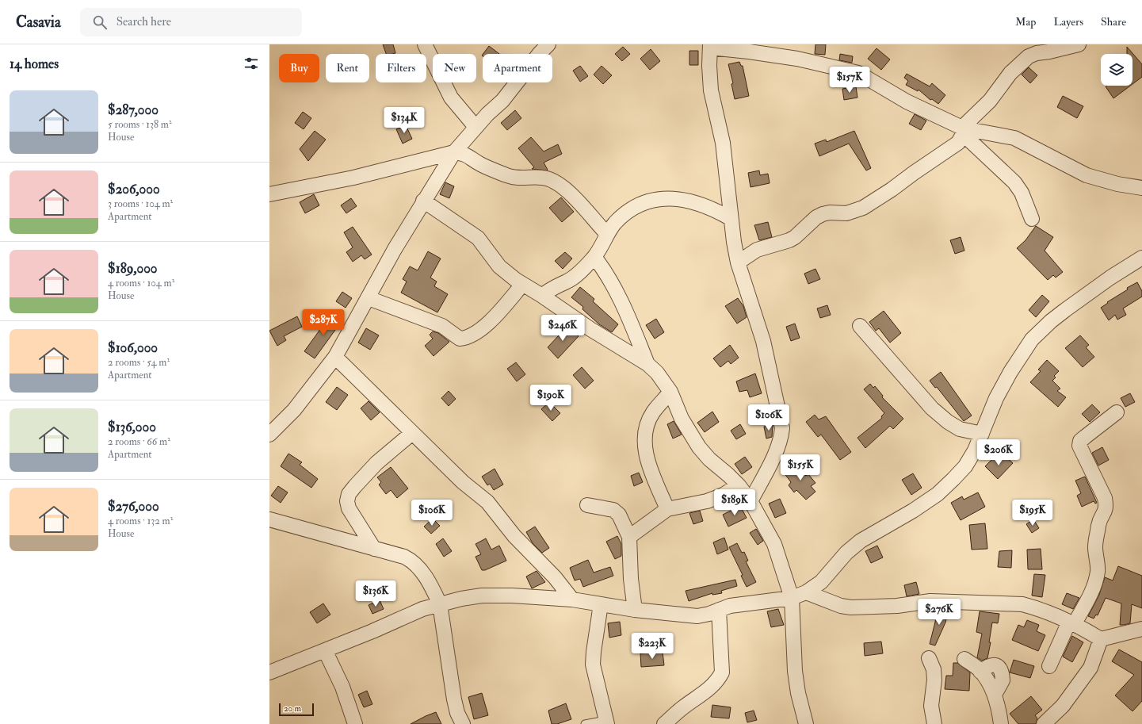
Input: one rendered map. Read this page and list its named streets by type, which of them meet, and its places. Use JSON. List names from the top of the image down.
{
  "scale_bar": "20 m",
  "page": {
    "header": "Casavia",
    "search": "Search here",
    "nav": ["Map", "Layers", "Share"],
    "heading": "14 homes",
    "chip": [
      "Buy",
      "Rent",
      "Filters",
      "New",
      "Apartment"
    ],
    "price": [
      "$157K",
      "$134K",
      "$287K",
      "$246K",
      "$190K",
      "$106K",
      "$206K",
      "$155K",
      "$189K",
      "$106K",
      "$195K",
      "$136K",
      "$276K",
      "$223K"
    ],
    "list": [
      {
        "name": "$287,000",
        "note": "5 rooms · 138 m² · House"
      },
      {
        "name": "$206,000",
        "note": "3 rooms · 104 m² · Apartment"
      },
      {
        "name": "$189,000",
        "note": "4 rooms · 104 m² · House"
      },
      {
        "name": "$106,000",
        "note": "2 rooms · 54 m² · Apartment"
      },
      {
        "name": "$136,000",
        "note": "2 rooms · 66 m² · Apartment"
      },
      {
        "name": "$276,000",
        "note": "4 rooms · 132 m² · House"
      }
    ],
    "scale": "20 m"
  }
}
